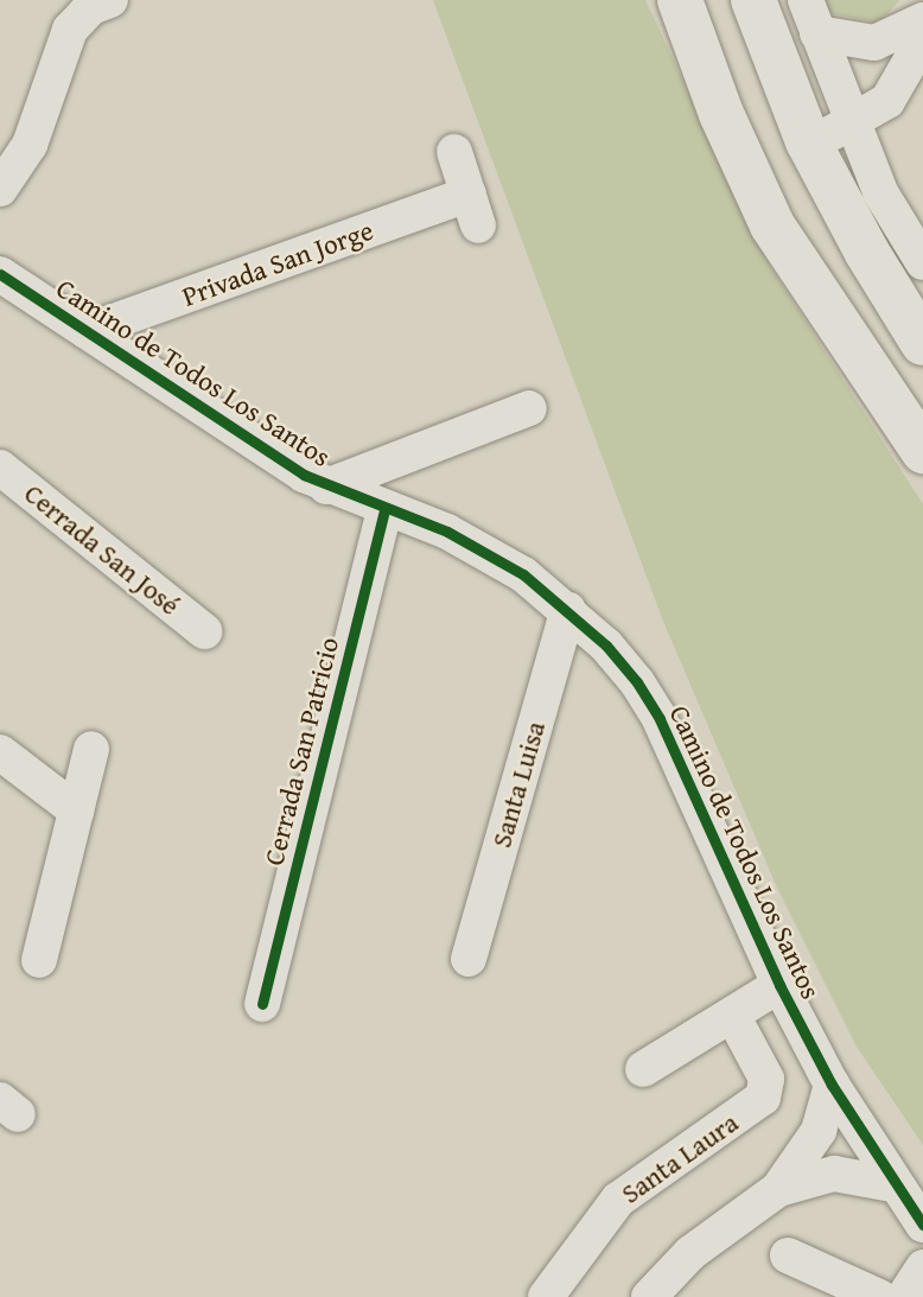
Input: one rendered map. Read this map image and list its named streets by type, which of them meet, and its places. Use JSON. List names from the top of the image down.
{
  "streets": {
    "street": [
      "Privada San Jorge",
      "Camino de Todos Los Santos",
      "Cerrada San José",
      "Cerrada San Patricio",
      "Santa Luisa",
      "Santa Laura"
    ]
  },
  "crossings": [
    ["Privada San Jorge", "Camino de Todos Los Santos"],
    ["Camino de Todos Los Santos", "Cerrada San Patricio"],
    ["Camino de Todos Los Santos", "Santa Luisa"]
  ]
}
